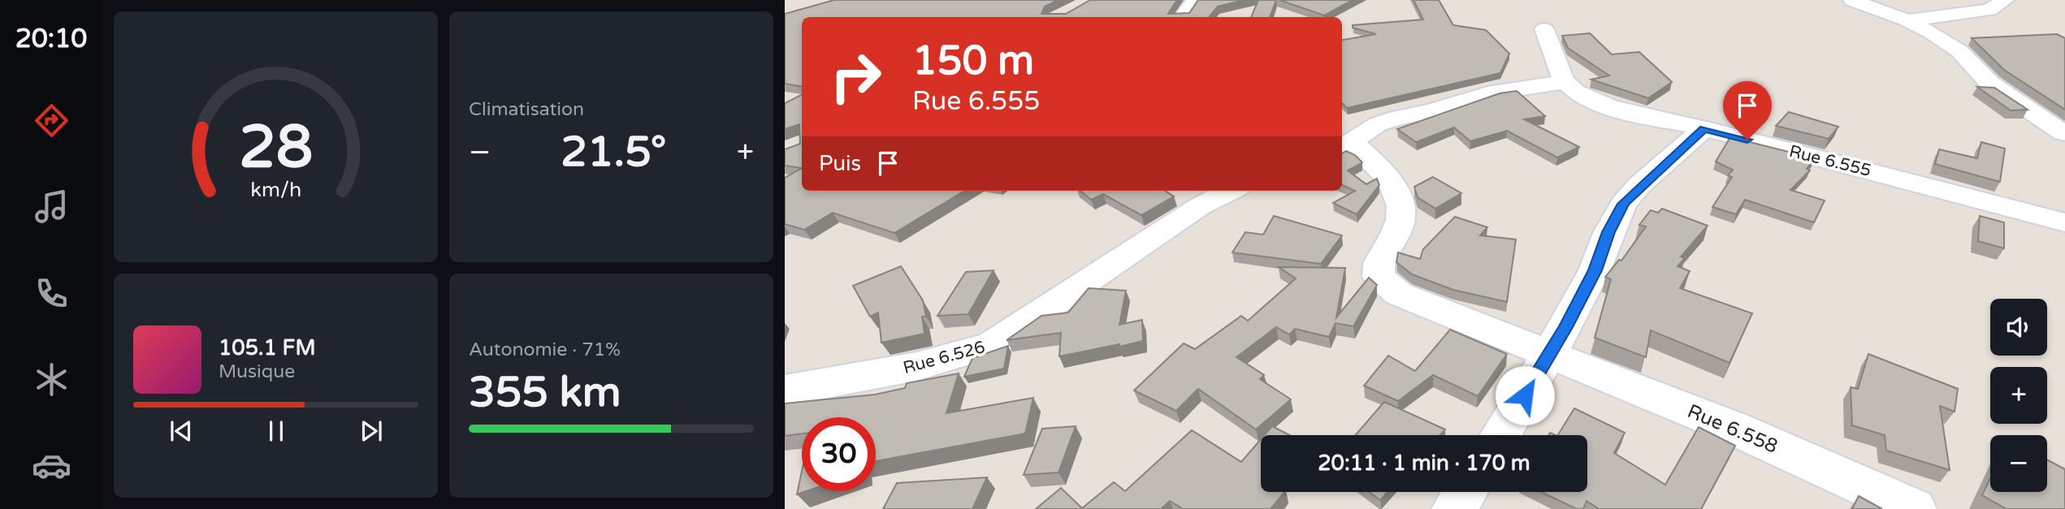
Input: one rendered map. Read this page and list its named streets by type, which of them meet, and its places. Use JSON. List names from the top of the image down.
{
  "streets": {
    "street": ["Rue 6.555", "Rue 6.526", "Rue 6.558"]
  },
  "page": {
    "tabs": "20:10",
    "tile": [
      "Climatisation",
      ["Autonomie · 71%", "355 km"]
    ],
    "turn": ["150 m", "Rue 6.555"],
    "heat": ["−", "21.5°", "+"],
    "then": "Puis",
    "map_buttons": ["+", "−"],
    "song": ["105.1 FM", "Musique"],
    "limit": "30",
    "trip": "20:11 · 1 min · 170 m",
    "gauge": ["28", "km/h"]
  }
}
